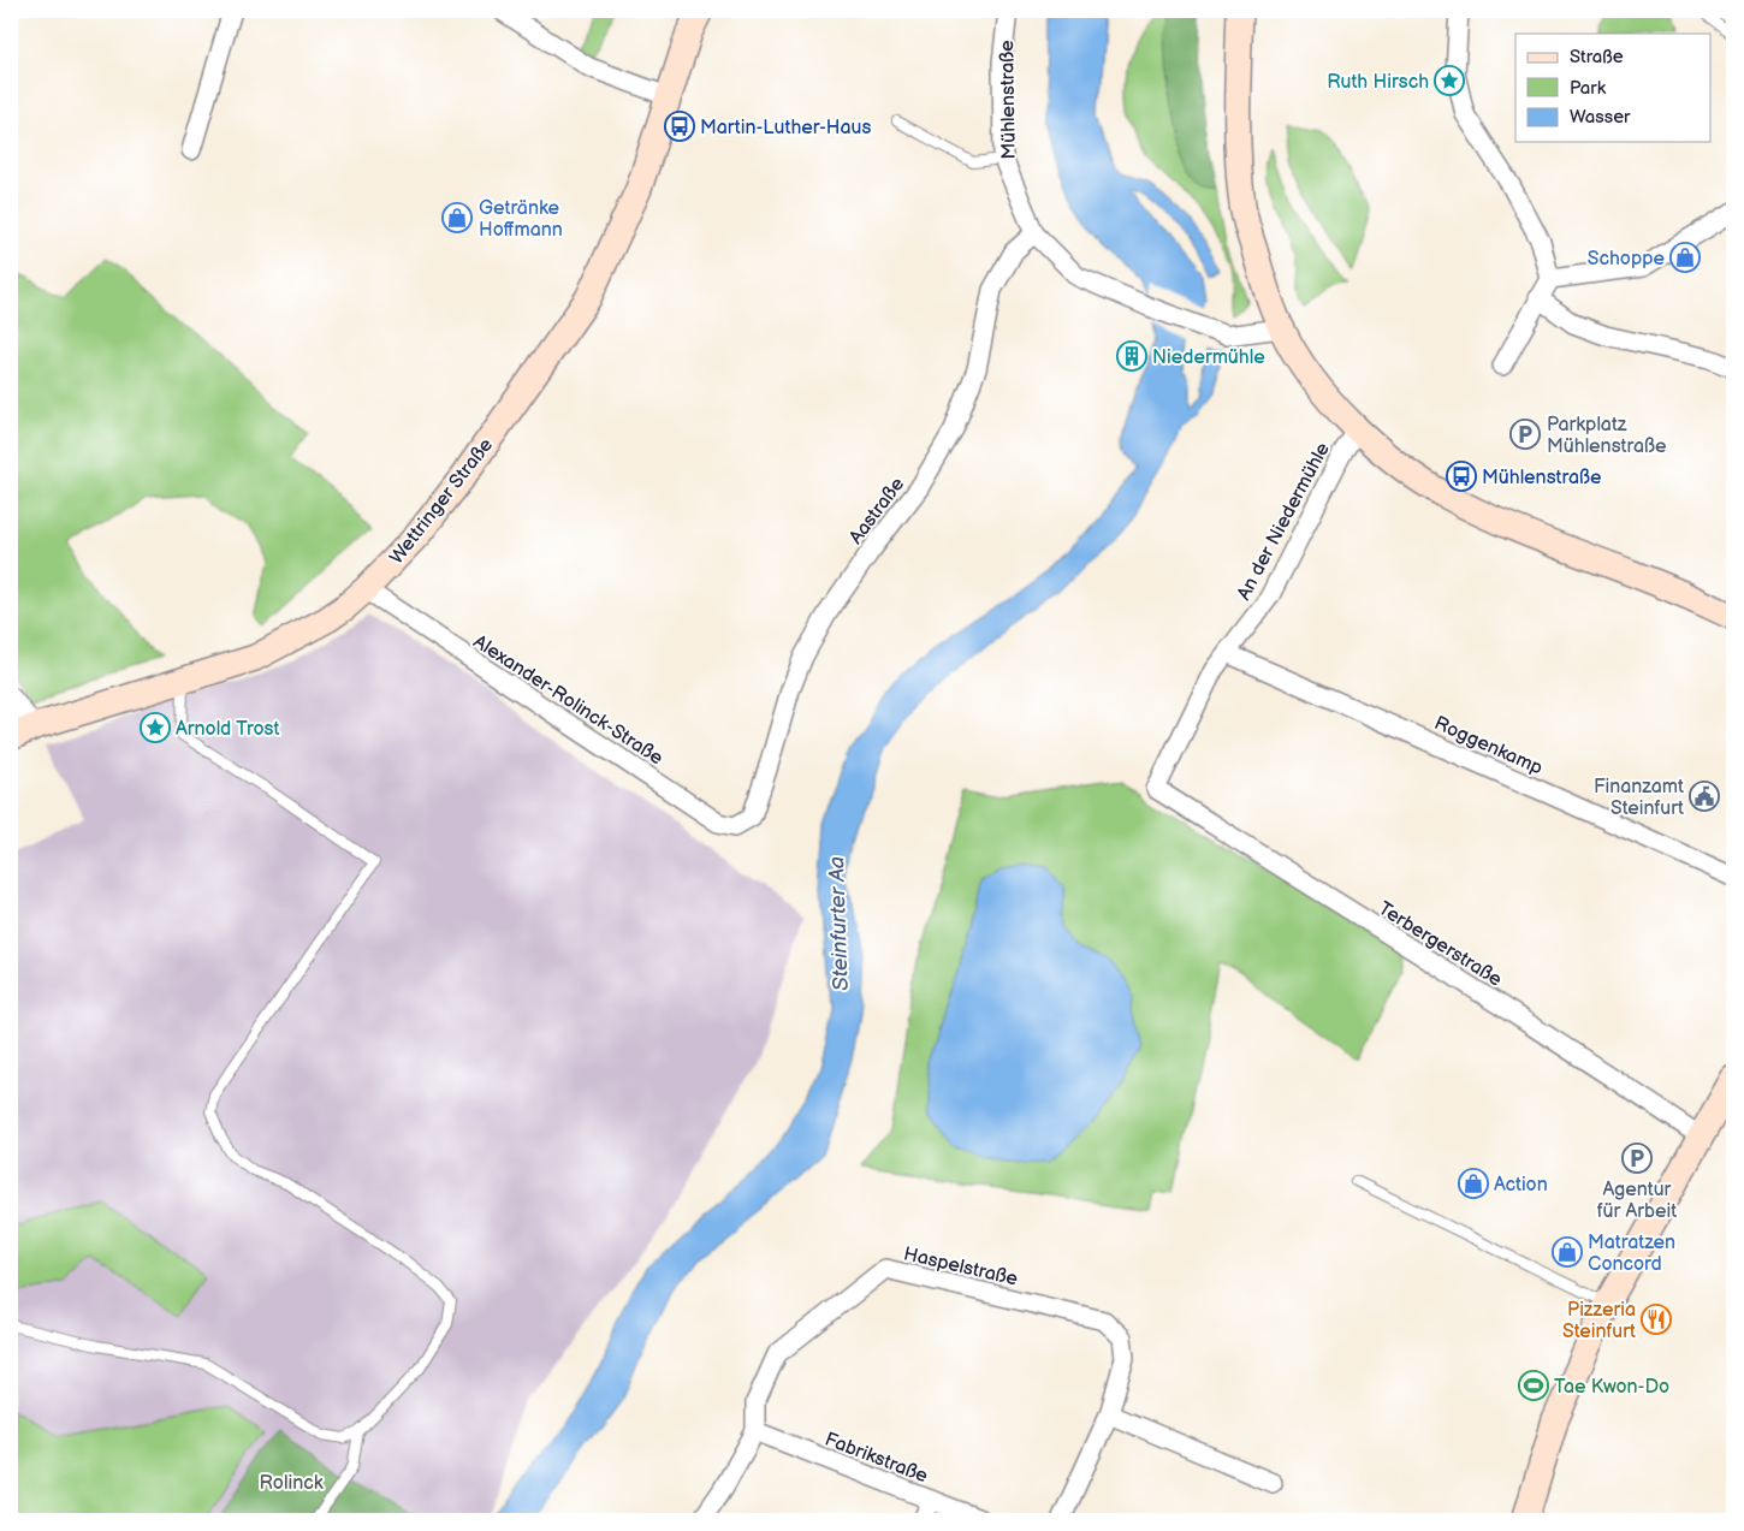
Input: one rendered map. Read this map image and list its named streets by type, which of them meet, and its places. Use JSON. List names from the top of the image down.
{
  "streets": {
    "main road": ["Wettringer Straße"],
    "street": [
      "Mühlenstraße",
      "Aastraße",
      "An der Niedermühle",
      "Alexander-Rolinck-Straße",
      "Roggenkamp",
      "Terbergerstraße",
      "Haspelstraße",
      "Fabrikstraße"
    ]
  },
  "crossings": [
    ["Mühlenstraße", "Aastraße"],
    ["Wettringer Straße", "Alexander-Rolinck-Straße"],
    ["Aastraße", "Alexander-Rolinck-Straße"],
    ["An der Niedermühle", "Roggenkamp"],
    ["An der Niedermühle", "Terbergerstraße"],
    ["Haspelstraße", "Fabrikstraße"]
  ],
  "water": ["Steinfurter Aa"],
  "parks": ["Rolinck"],
  "places": {
    "place": ["Ruth Hirsch", "Arnold Trost"],
    "bus stop": ["Martin-Luther-Haus", "Mühlenstraße"],
    "shop": [
      "Getränke Hoffmann",
      "Schoppe",
      "Action",
      "Matratzen Concord"
    ],
    "building": ["Niedermühle"],
    "parking": ["Parkplatz Mühlenstraße", "Agentur für Arbeit"],
    "public building": ["Finanzamt Steinfurt"],
    "restaurant": ["Pizzeria Steinfurt"],
    "sports": ["Tae Kwon-Do"]
  },
  "legend": ["Straße", "Park", "Wasser"]
}
